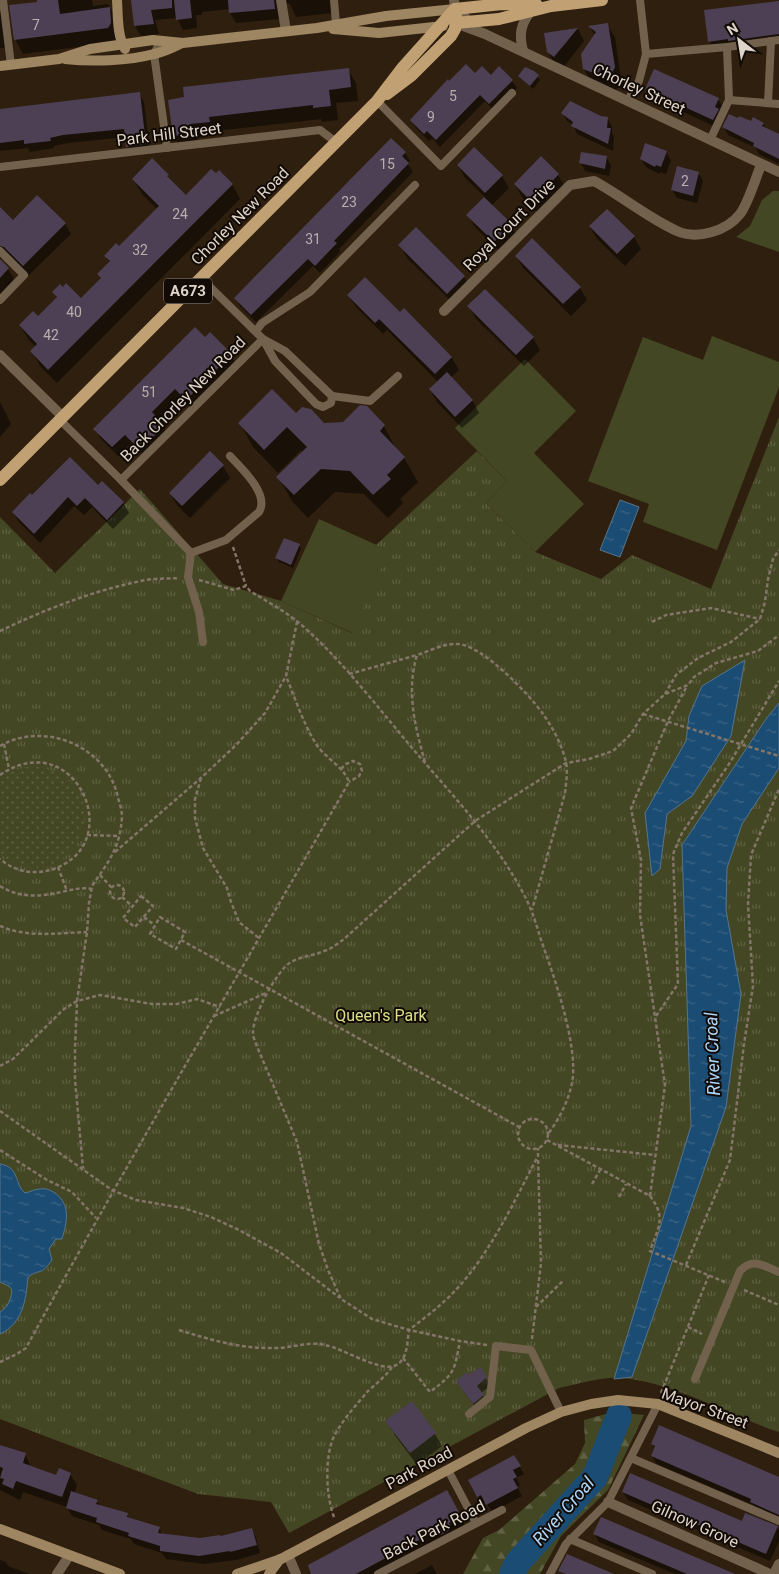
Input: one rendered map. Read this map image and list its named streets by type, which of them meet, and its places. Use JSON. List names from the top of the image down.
{
  "streets": {
    "main road": [
      "Chorley New Road",
      "A673",
      "Mayor Street",
      "Park Road"
    ],
    "street": ["Chorley Street", "Royal Court Drive", "Gilnow Grove"],
    "lane": ["Park Hill Street", "Back Chorley New Road", "Back Park Road"]
  },
  "crossings": [
    ["Chorley Street", "Chorley New Road"],
    ["Chorley Street", "Royal Court Drive"],
    ["Park Hill Street", "Chorley New Road"],
    ["Chorley New Road", "Back Chorley New Road"],
    ["Mayor Street", "Park Road"]
  ],
  "water": ["River Croal"],
  "parks": ["Queen's Park"],
  "house_numbers": [
    "7",
    "5",
    "9",
    "15",
    "2",
    "23",
    "24",
    "31",
    "32",
    "40",
    "42",
    "51"
  ],
  "north": "top left"
}
